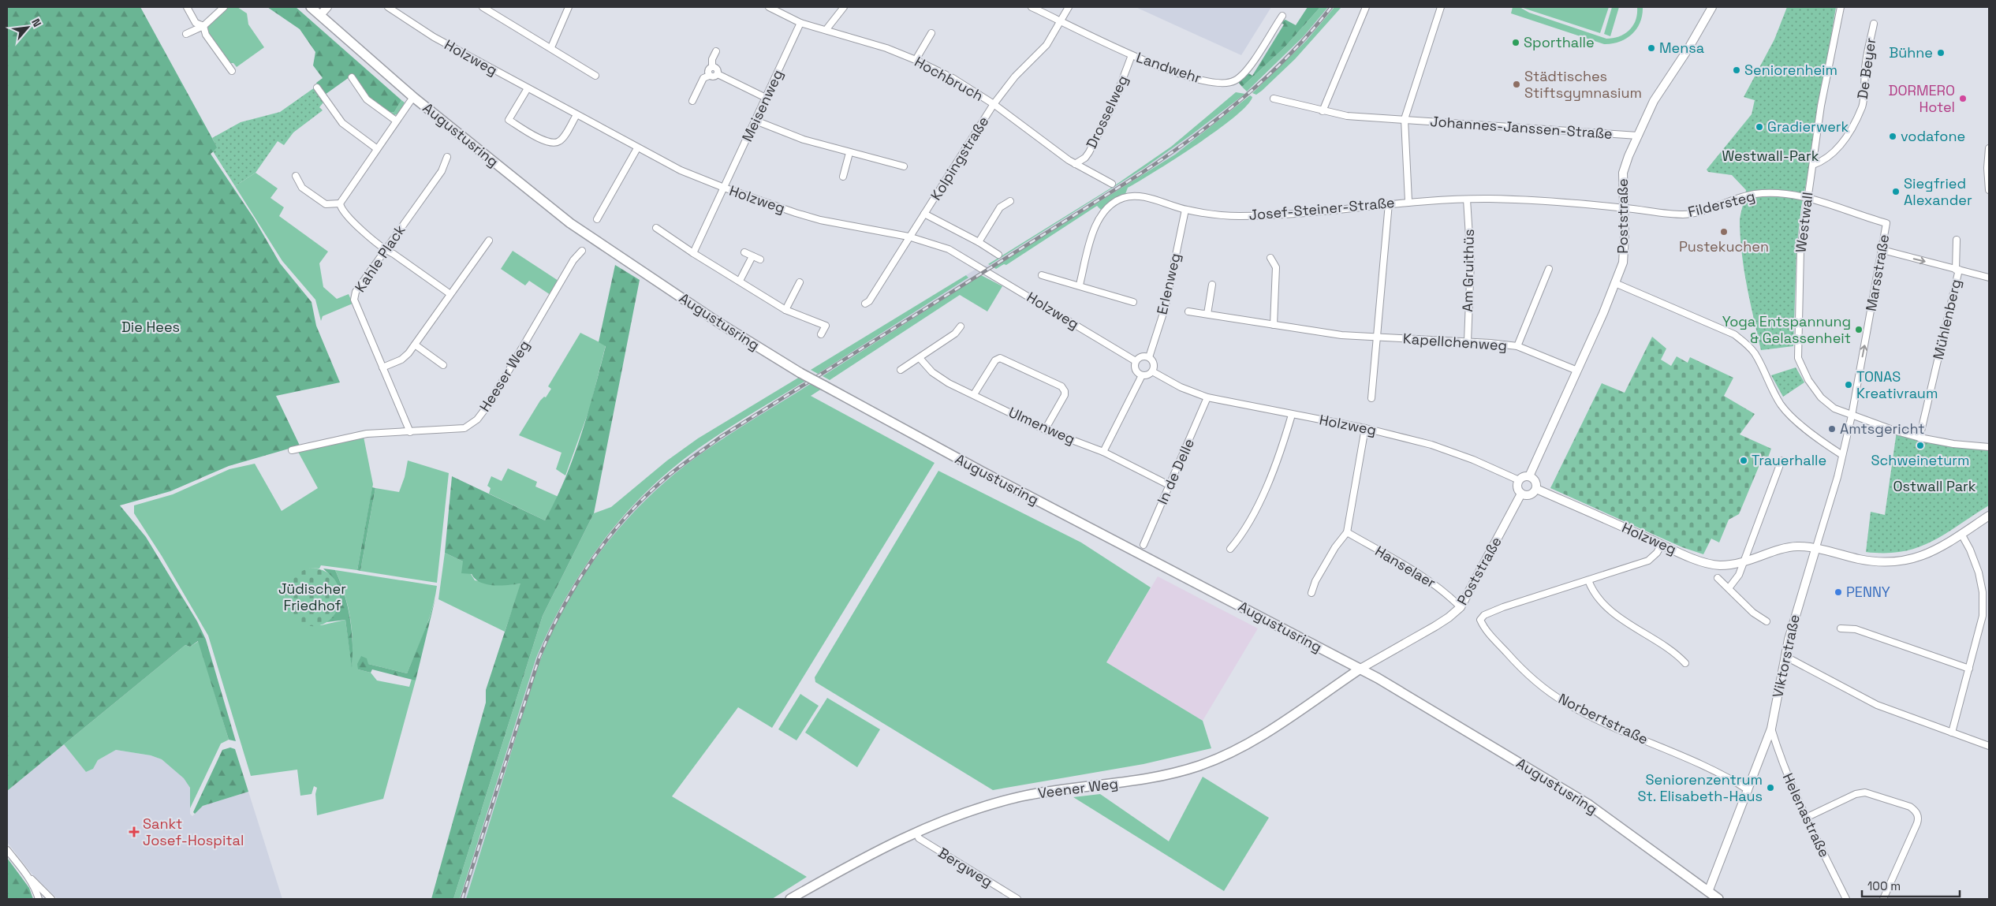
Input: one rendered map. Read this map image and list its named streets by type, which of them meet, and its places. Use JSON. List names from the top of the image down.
{
  "streets": {
    "main road": ["Augustusring", "Veener Weg"],
    "street": [
      "Holzweg",
      "Landwehr",
      "De Beyer",
      "Hochbruch",
      "Meisenweg",
      "Drosselweg",
      "Johannes-Janssen-Straße",
      "Kolpingstraße",
      "Fildersteg",
      "Josef-Steiner-Straße",
      "Poststraße",
      "Westwall",
      "Kahle Plack",
      "Am Gruithüs",
      "Marsstraße",
      "Erlenweg",
      "Mühlenberg",
      "Kapellchenweg",
      "Heeser Weg",
      "Ulmenweg",
      "In de Delle",
      "Hanselaer",
      "Viktorstraße",
      "Norbertstraße",
      "Helenastraße",
      "Bergweg"
    ]
  },
  "crossings": [
    ["Holzweg", "Meisenweg"],
    ["Holzweg", "Kolpingstraße"],
    ["Holzweg", "Poststraße"],
    ["Holzweg", "Erlenweg"],
    ["Holzweg", "In de Delle"],
    ["Holzweg", "Viktorstraße"],
    ["Landwehr", "Drosselweg"],
    ["Landwehr", "Kolpingstraße"],
    ["De Beyer", "Westwall"],
    ["Hochbruch", "Meisenweg"],
    ["Hochbruch", "Drosselweg"],
    ["Hochbruch", "Kolpingstraße"],
    ["Johannes-Janssen-Straße", "Poststraße"],
    ["Augustusring", "Poststraße"],
    ["Augustusring", "Viktorstraße"],
    ["Augustusring", "Veener Weg"],
    ["Fildersteg", "Josef-Steiner-Straße"],
    ["Fildersteg", "Poststraße"],
    ["Fildersteg", "Westwall"],
    ["Fildersteg", "Marsstraße"],
    ["Josef-Steiner-Straße", "Poststraße"],
    ["Josef-Steiner-Straße", "Am Gruithüs"],
    ["Josef-Steiner-Straße", "Erlenweg"],
    ["Poststraße", "Kapellchenweg"],
    ["Poststraße", "Hanselaer"],
    ["Poststraße", "Veener Weg"],
    ["Westwall", "Marsstraße"],
    ["Westwall", "Mühlenberg"],
    ["Westwall", "Viktorstraße"],
    ["Kahle Plack", "Heeser Weg"],
    ["Am Gruithüs", "Kapellchenweg"],
    ["Marsstraße", "Viktorstraße"],
    ["Ulmenweg", "In de Delle"],
    ["Viktorstraße", "Norbertstraße"],
    ["Viktorstraße", "Helenastraße"],
    ["Veener Weg", "Bergweg"]
  ],
  "one_way": ["Marsstraße"],
  "parks": [
    "Westwall-Park",
    "Die Hees",
    "Ostwall Park",
    "Jüdischer Friedhof"
  ],
  "places": {
    "other": [
      "Sporthalle",
      "Mensa",
      "Bühne",
      "Seniorenheim",
      "Städtisches Stiftsgymnasium",
      "DORMERO Hotel",
      "Gradierwerk",
      "vodafone",
      "Siegfried Alexander",
      "Pustekuchen",
      "Yoga Entspannung & Gelassenheit",
      "TONAS Kreativraum",
      "Amtsgericht",
      "Schweineturm",
      "Trauerhalle",
      "PENNY",
      "Seniorenzentrum St. Elisabeth-Haus"
    ],
    "health": ["Sankt Josef-Hospital"]
  },
  "scale_bar": "100 m",
  "north": "top right"
}
